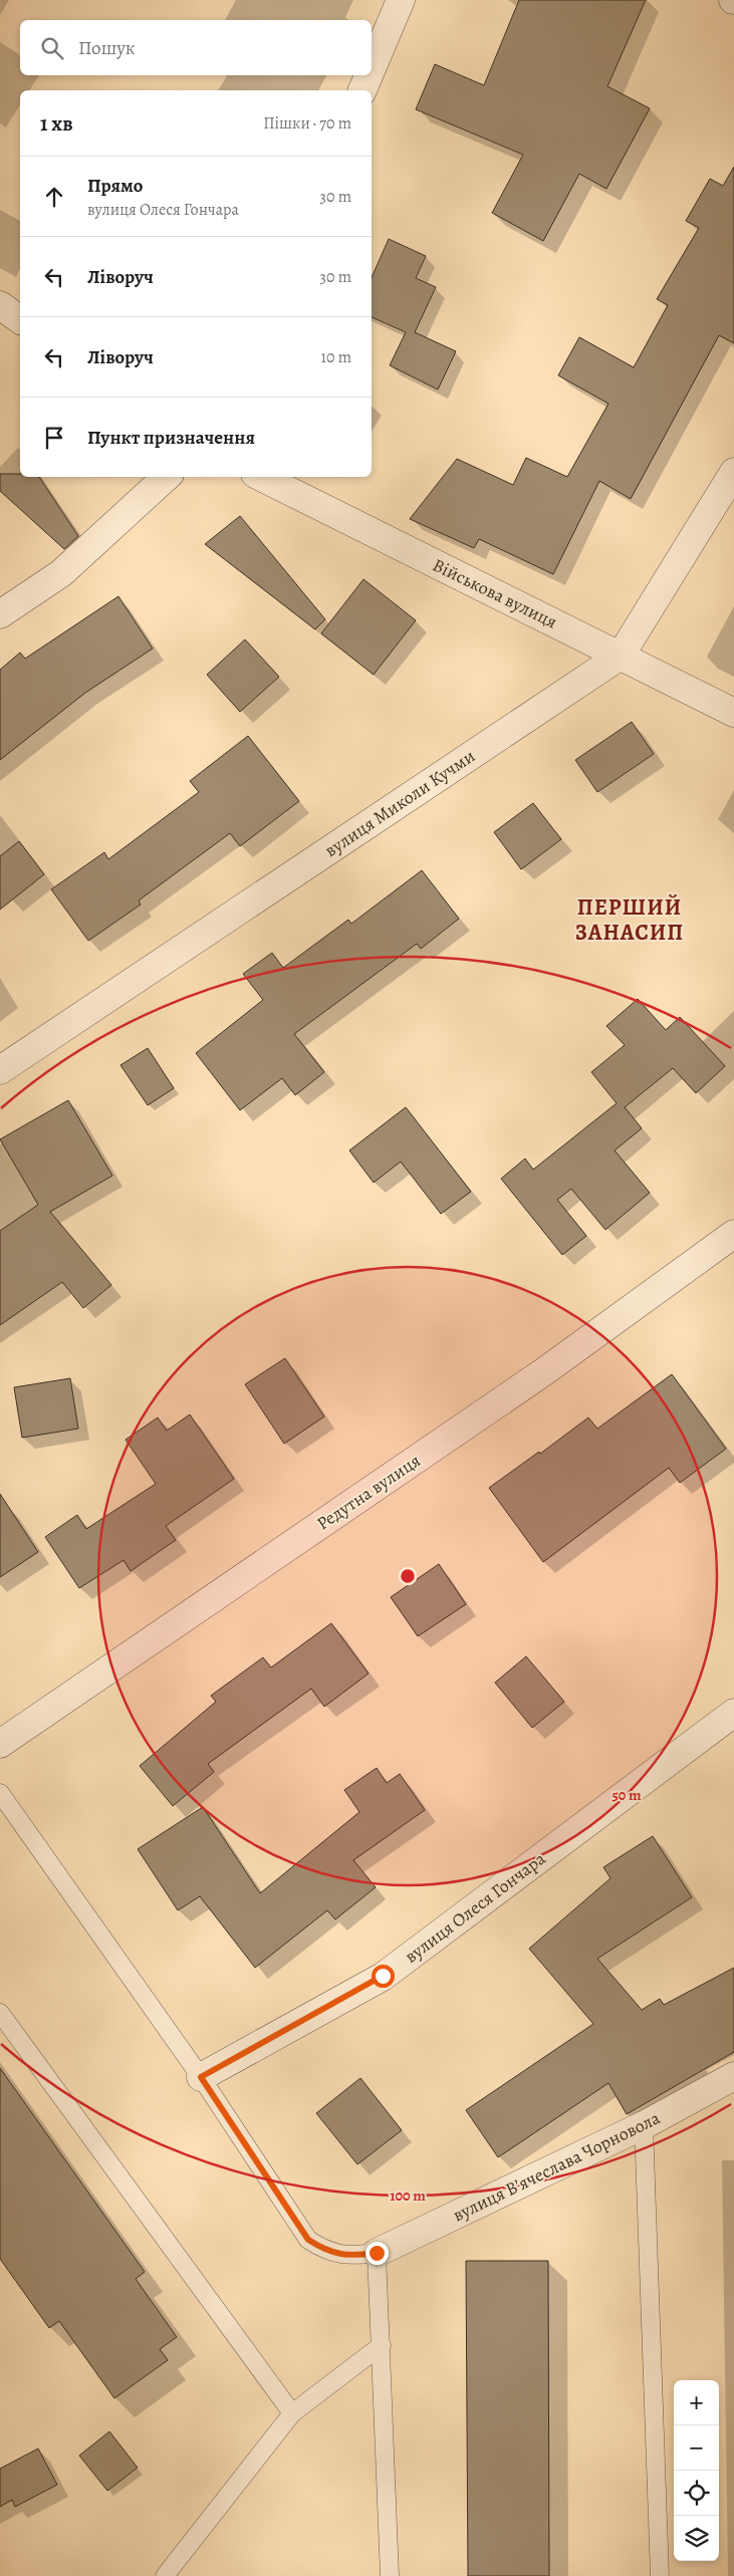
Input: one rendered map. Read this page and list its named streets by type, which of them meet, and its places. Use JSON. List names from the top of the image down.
{
  "streets": {
    "street": [
      "Військова вулиця",
      "вулиця Миколи Кучми",
      "Редутна вулиця",
      "вулиця Олеся Гончара",
      "вулиця Вʼячеслава Чорновола"
    ]
  },
  "crossings": [
    ["Військова вулиця", "вулиця Миколи Кучми"]
  ],
  "districts": ["ПЕРШИЙ ЗАНАСИП"],
  "page": {
    "search": "Пошук",
    "heading": ["1 хв", "Пішки · 70 m"],
    "list": [
      ["Прямо", "вулиця Олеся Гончара", "30 m"],
      ["Ліворуч", "30 m"],
      ["Ліворуч", "10 m"],
      "Пункт призначення"
    ],
    "map_buttons": ["+", "−"]
  },
  "rings": ["50 m", "100 m"]
}
